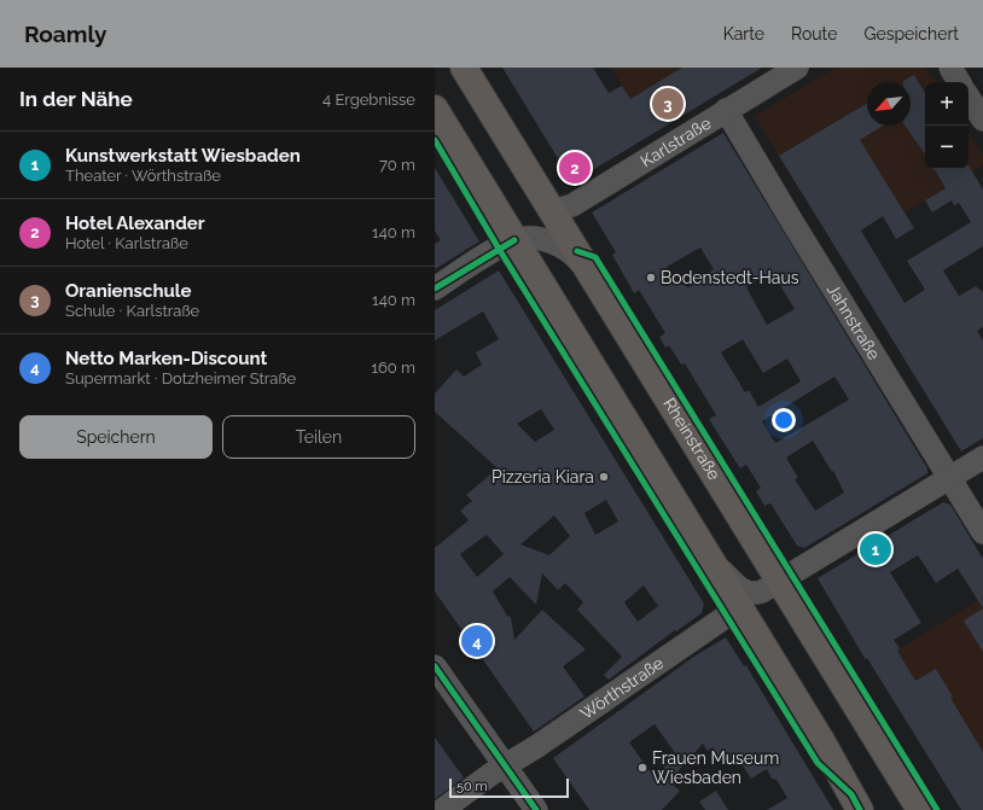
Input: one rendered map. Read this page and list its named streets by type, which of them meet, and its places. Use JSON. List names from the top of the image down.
{
  "streets": {
    "main road": ["Rheinstraße"],
    "street": ["Karlstraße", "Jahnstraße", "Wörthstraße"]
  },
  "crossings": [
    ["Karlstraße", "Jahnstraße"],
    ["Karlstraße", "Rheinstraße"]
  ],
  "places": ["Bodenstedt-Haus", "Pizzeria Kiara", "Frauen Museum Wiesbaden"],
  "scale_bar": "50 m",
  "north": "bottom left",
  "page": {
    "header": "Roamly",
    "nav": ["Karte", "Route", "Gespeichert"],
    "heading": ["In der Nähe", "4 Ergebnisse"],
    "map_buttons": ["+", "−"],
    "pins": [
      "3",
      "2",
      "1",
      "4"
    ],
    "list": [
      {
        "mark": "1",
        "name": "Kunstwerkstatt Wiesbaden",
        "note": "Theater · Wörthstraße",
        "value": "70 m"
      },
      {
        "mark": "2",
        "name": "Hotel Alexander",
        "note": "Hotel · Karlstraße",
        "value": "140 m"
      },
      {
        "mark": "3",
        "name": "Oranienschule",
        "note": "Schule · Karlstraße",
        "value": "140 m"
      },
      {
        "mark": "4",
        "name": "Netto Marken-Discount",
        "note": "Supermarkt · Dotzheimer Straße",
        "value": "160 m"
      }
    ],
    "buttons": ["Speichern", "Teilen"],
    "scale": "50 m"
  }
}
